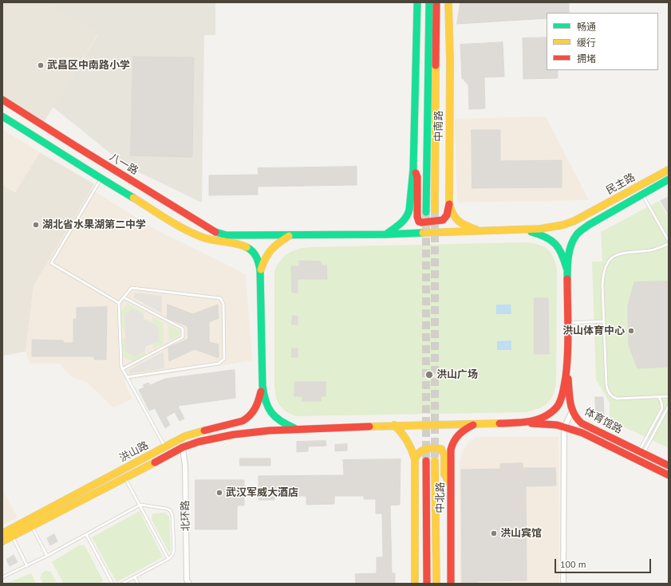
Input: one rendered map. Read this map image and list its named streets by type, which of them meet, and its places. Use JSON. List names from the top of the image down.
{
  "streets": {
    "main road": [
      "中南路",
      "八一路",
      "民主路",
      "体育馆路",
      "洪山路",
      "中北路"
    ],
    "street": ["北环路"]
  },
  "crossings": [
    ["中南路", "民主路"],
    ["八一路", "民主路"],
    ["体育馆路", "洪山路"],
    ["洪山路", "中北路"],
    ["洪山路", "北环路"]
  ],
  "places": [
    "武昌区中南路小学",
    "湖北省水果湖第二中学",
    "洪山体育中心",
    "洪山广场",
    "武汉军威大酒店",
    "洪山宾馆"
  ],
  "legend": ["畅通", "缓行", "拥堵"],
  "scale_bar": "100 m"
}
